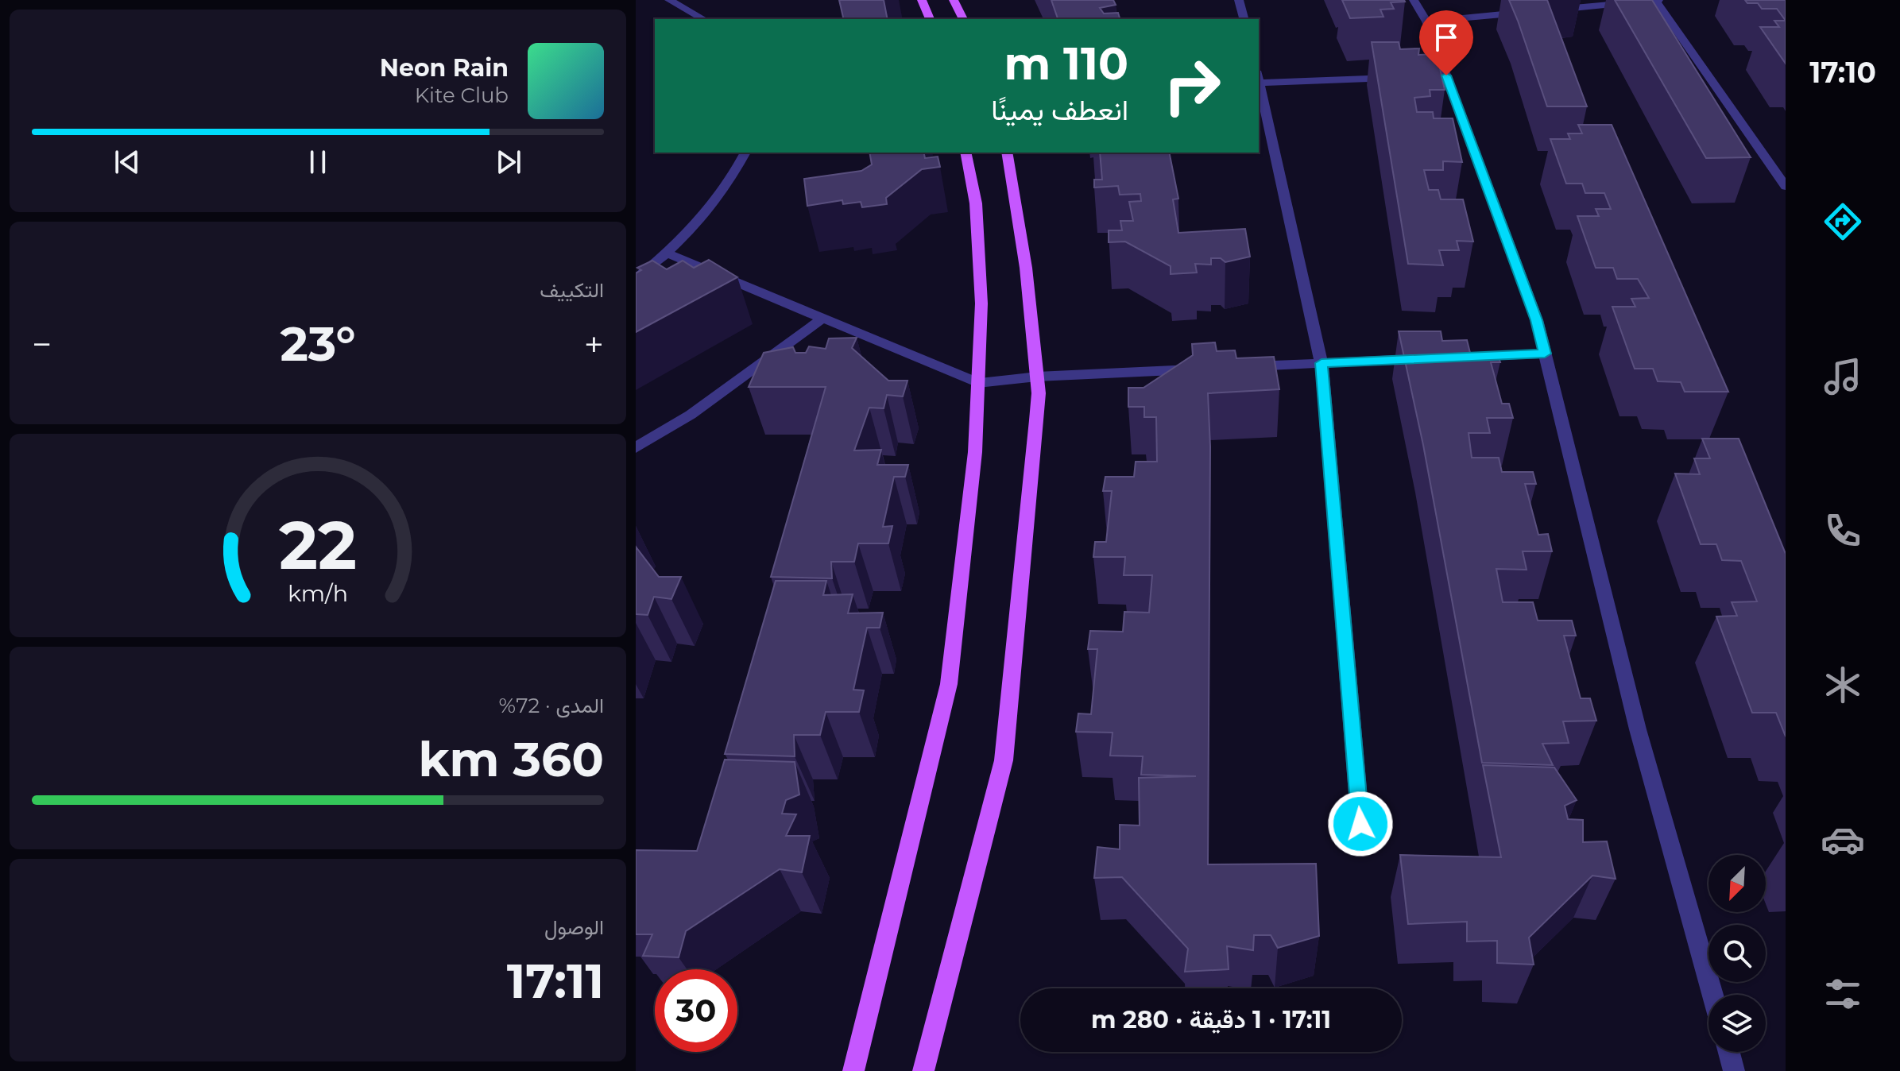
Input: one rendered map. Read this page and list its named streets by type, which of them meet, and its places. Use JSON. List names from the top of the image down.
{
  "north": "bottom left",
  "page": {
    "tabs": "17:10",
    "turn": ["110 m", "انعطف يمينًا"],
    "song": ["Neon Rain", "Kite Club"],
    "tile": [
      "التكييف",
      ["المدى · 72%", "360 km"],
      ["الوصول", "17:11"]
    ],
    "heat": ["−", "23°", "+"],
    "limit": "30",
    "trip": "17:11 · 1 دقيقة · 280 m",
    "gauge": ["22", "km/h"]
  }
}
